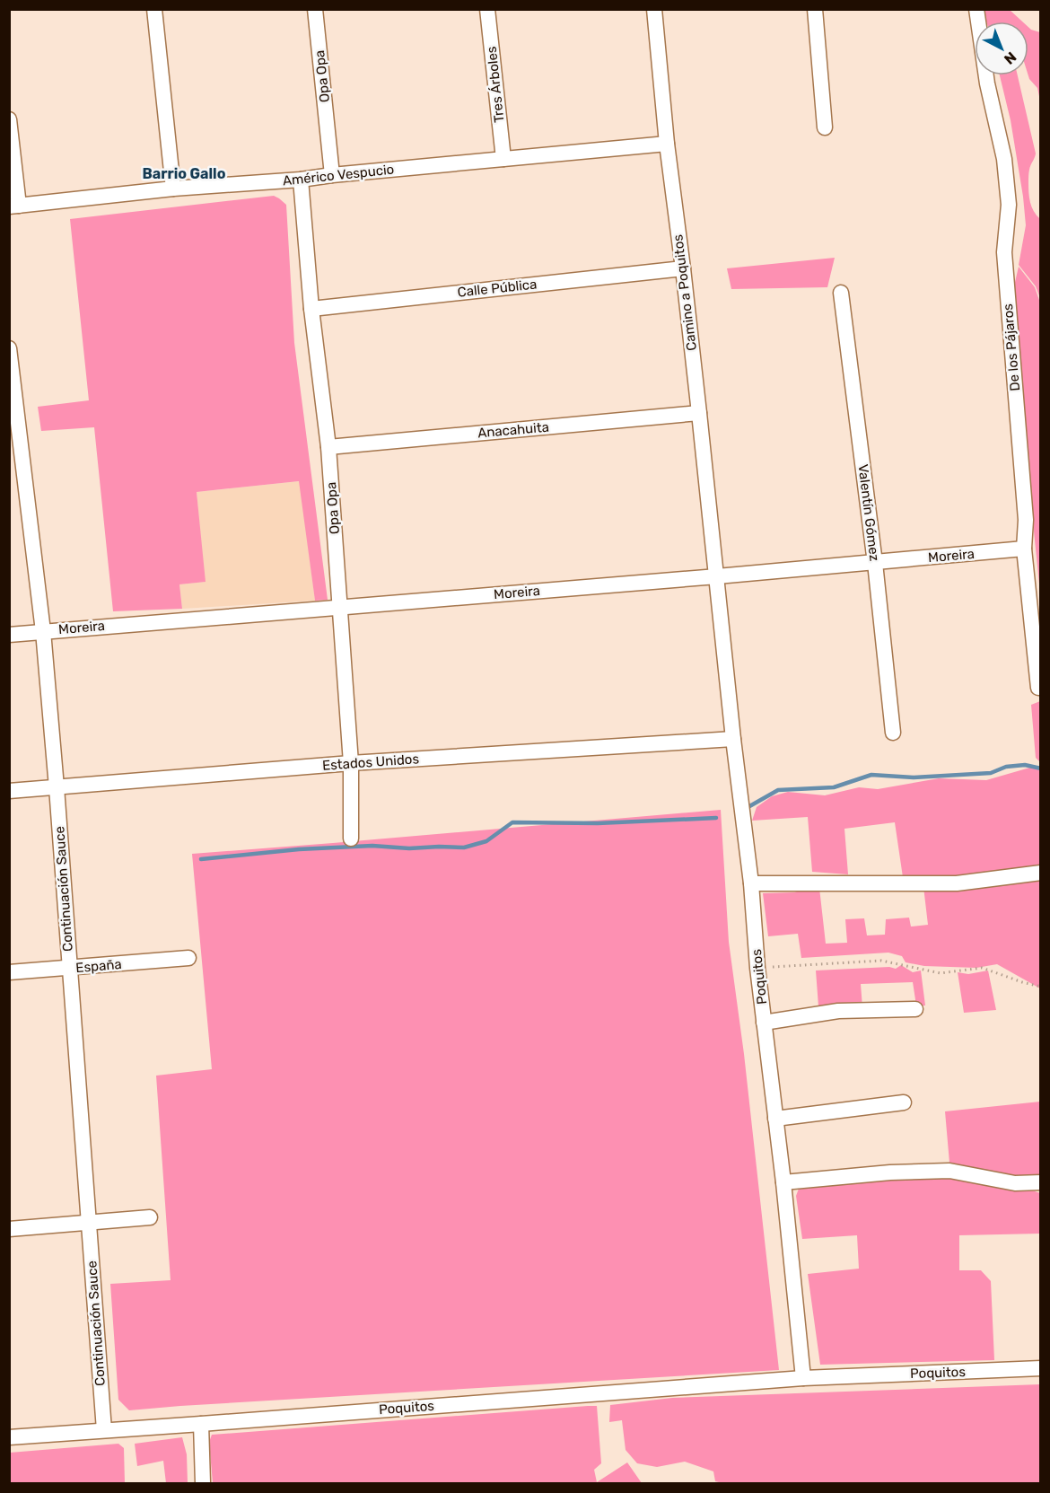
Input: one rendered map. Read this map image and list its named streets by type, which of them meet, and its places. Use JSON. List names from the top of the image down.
{
  "streets": {
    "street": [
      "Opa Opa",
      "Tres Árboles",
      "Américo Vespucio",
      "Calle Pública",
      "Camino a Poquitos",
      "De los Pájaros",
      "Anacahuita",
      "Valentín Gómez",
      "Moreira",
      "Estados Unidos",
      "Continuación Sauce",
      "España",
      "Poquitos"
    ]
  },
  "crossings": [
    ["Opa Opa", "Américo Vespucio"],
    ["Opa Opa", "Calle Pública"],
    ["Opa Opa", "Anacahuita"],
    ["Opa Opa", "Moreira"],
    ["Opa Opa", "Estados Unidos"],
    ["Tres Árboles", "Américo Vespucio"],
    ["Américo Vespucio", "Camino a Poquitos"],
    ["Calle Pública", "Camino a Poquitos"],
    ["Camino a Poquitos", "Anacahuita"],
    ["Camino a Poquitos", "Moreira"],
    ["Camino a Poquitos", "Poquitos"],
    ["De los Pájaros", "Moreira"],
    ["Valentín Gómez", "Moreira"],
    ["Moreira", "Continuación Sauce"],
    ["Moreira", "Poquitos"],
    ["Estados Unidos", "Continuación Sauce"],
    ["Estados Unidos", "Poquitos"],
    ["Continuación Sauce", "España"],
    ["Continuación Sauce", "Poquitos"]
  ],
  "districts": ["Barrio Gallo"],
  "north": "bottom right"
}
